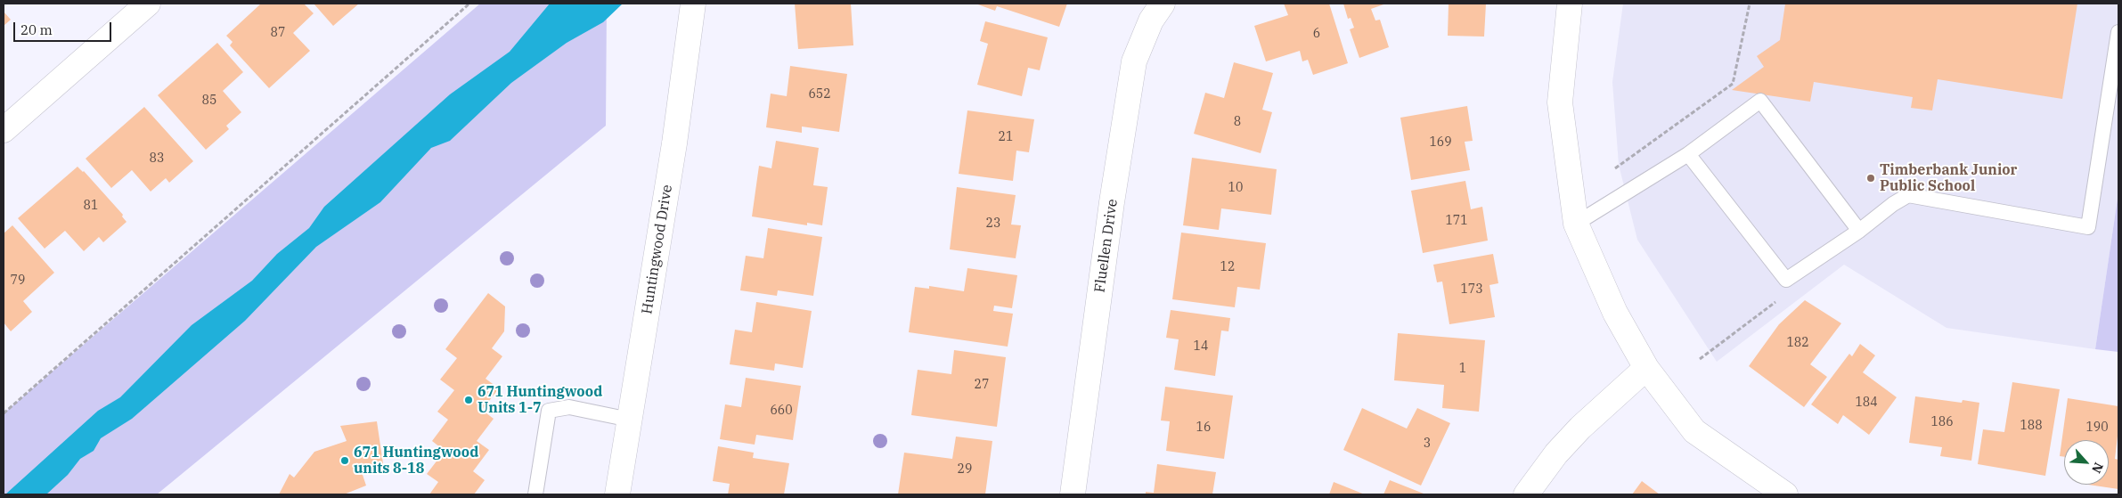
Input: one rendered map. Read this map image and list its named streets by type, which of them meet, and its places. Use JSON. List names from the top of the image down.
{
  "streets": {
    "street": ["Fluellen Drive", "Huntingwood Drive"]
  },
  "places": ["Timberbank Junior Public School", "671 Huntingwood Units 1-7", "671 Huntingwood units 8-18"],
  "house_numbers": [
    "87",
    "6",
    "652",
    "85",
    "8",
    "21",
    "169",
    "83",
    "10",
    "81",
    "171",
    "23",
    "12",
    "79",
    "173",
    "182",
    "14",
    "1",
    "27",
    "184",
    "660",
    "186",
    "188",
    "16",
    "190",
    "3",
    "29"
  ],
  "scale_bar": "20 m",
  "north": "bottom right"
}
